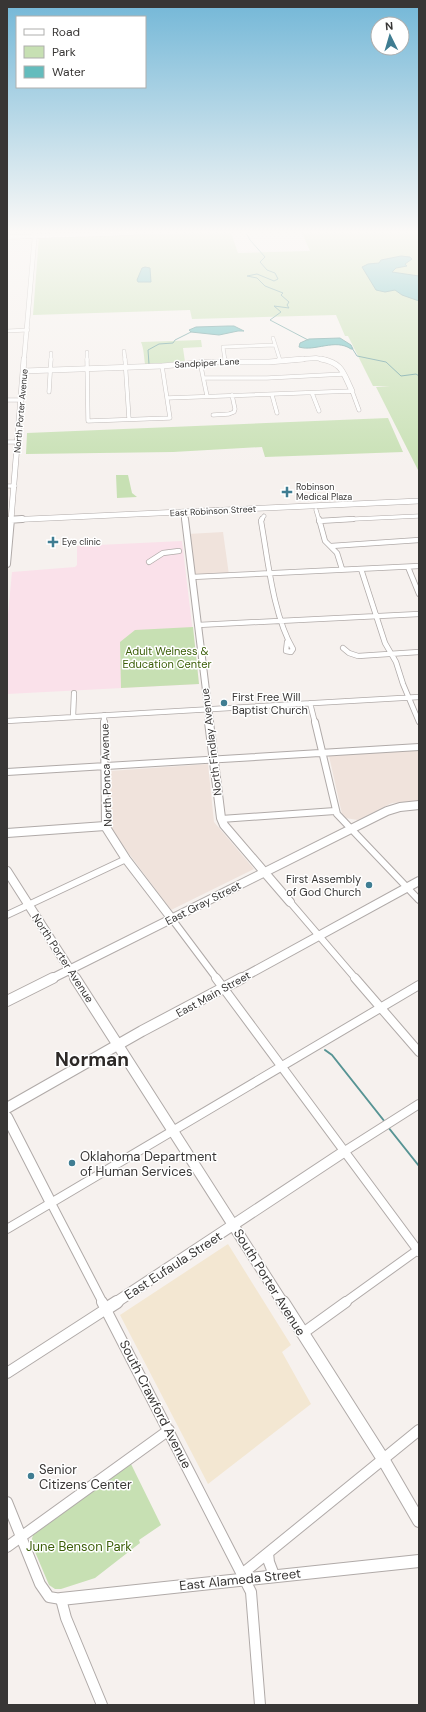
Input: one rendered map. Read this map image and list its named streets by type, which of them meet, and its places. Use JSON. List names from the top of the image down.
{
  "streets": {
    "main road": [
      "Sandpiper Lane",
      "North Porter Avenue",
      "East Robinson Street",
      "North Findlay Avenue",
      "North Ponca Avenue",
      "East Gray Street",
      "East Main Street",
      "East Eufaula Street",
      "South Porter Avenue",
      "South Crawford Avenue",
      "East Alameda Street"
    ]
  },
  "crossings": [
    ["Sandpiper Lane", "North Porter Avenue"],
    ["North Porter Avenue", "East Robinson Street"],
    ["North Porter Avenue", "East Gray Street"],
    ["North Porter Avenue", "East Main Street"],
    ["North Porter Avenue", "South Porter Avenue"],
    ["East Robinson Street", "North Findlay Avenue"],
    ["North Findlay Avenue", "East Gray Street"],
    ["North Findlay Avenue", "East Main Street"],
    ["North Ponca Avenue", "East Gray Street"],
    ["North Ponca Avenue", "East Main Street"],
    ["North Ponca Avenue", "East Eufaula Street"],
    ["East Main Street", "South Porter Avenue"],
    ["East Eufaula Street", "South Porter Avenue"],
    ["East Eufaula Street", "South Crawford Avenue"],
    ["South Crawford Avenue", "East Alameda Street"]
  ],
  "districts": ["Norman"],
  "parks": ["Adult Welness & Education Center", "June Benson Park"],
  "places": {
    "health": ["Robinson Medical Plaza", "Eye clinic"],
    "other": [
      "First Free Will Baptist Church",
      "First Assembly of God Church",
      "Oklahoma Department of Human Services",
      "Senior Citizens Center"
    ]
  },
  "legend": ["Road", "Park", "Water"],
  "north": "top"
}
